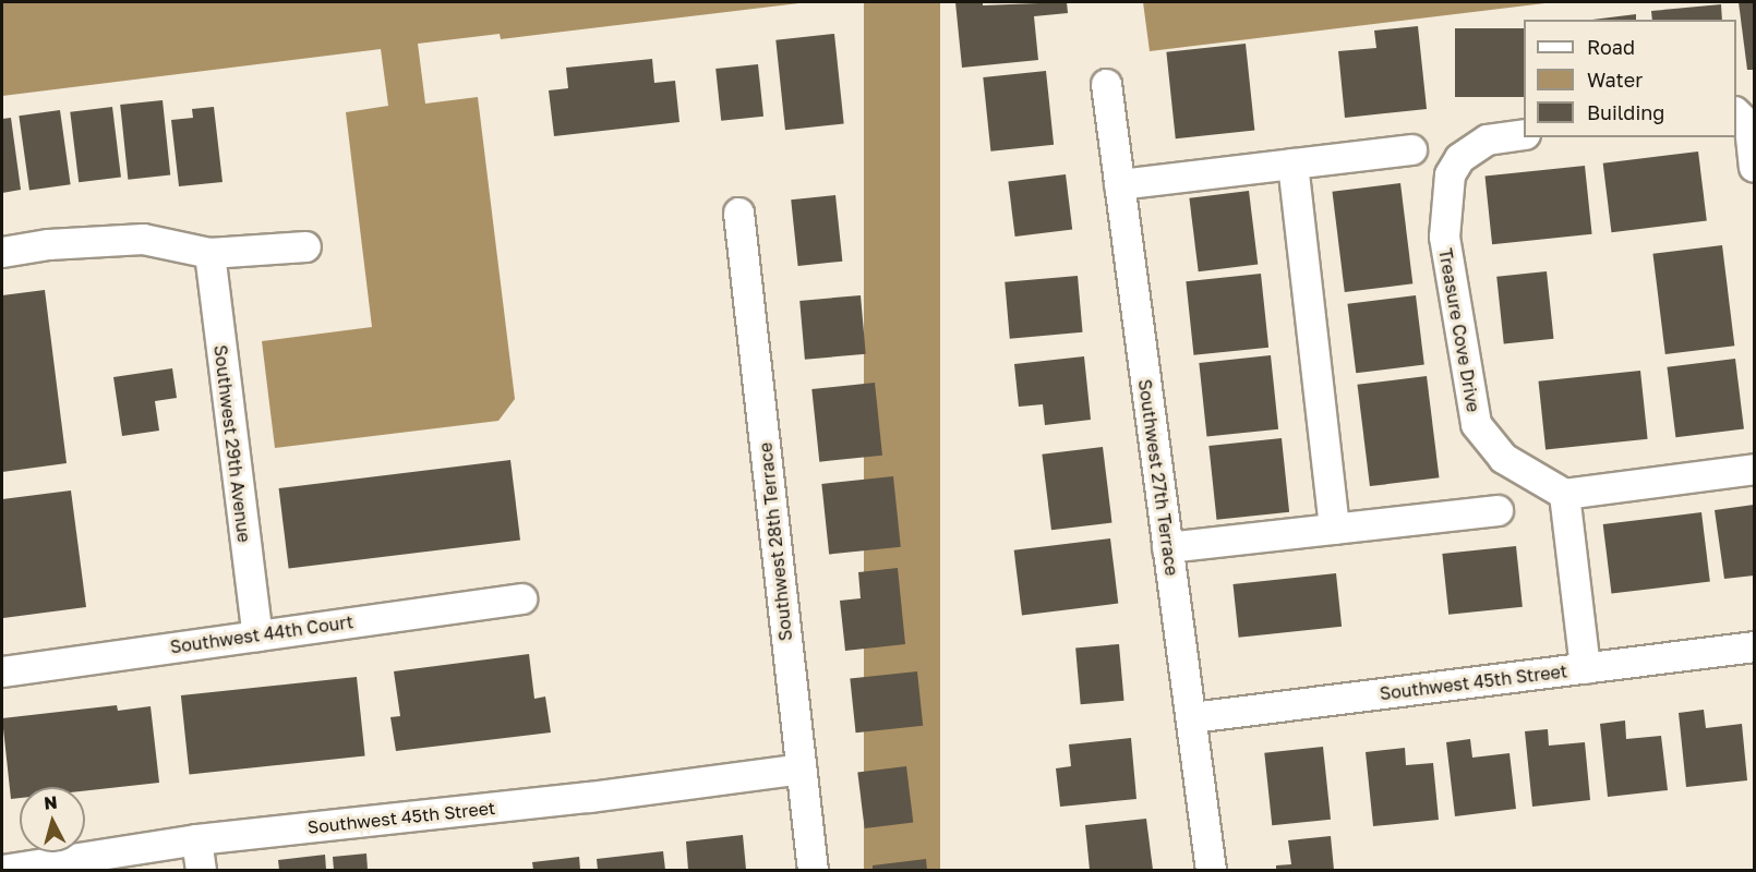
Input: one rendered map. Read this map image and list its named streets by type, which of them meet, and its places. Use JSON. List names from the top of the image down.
{
  "streets": {
    "street": [
      "Treasure Cove Drive",
      "Southwest 29th Avenue",
      "Southwest 27th Terrace",
      "Southwest 28th Terrace",
      "Southwest 44th Court",
      "Southwest 45th Street"
    ]
  },
  "crossings": [
    ["Southwest 29th Avenue", "Southwest 44th Court"],
    ["Southwest 27th Terrace", "Southwest 45th Street"],
    ["Southwest 28th Terrace", "Southwest 45th Street"]
  ],
  "legend": ["Road", "Water", "Building"],
  "north": "top"
}
